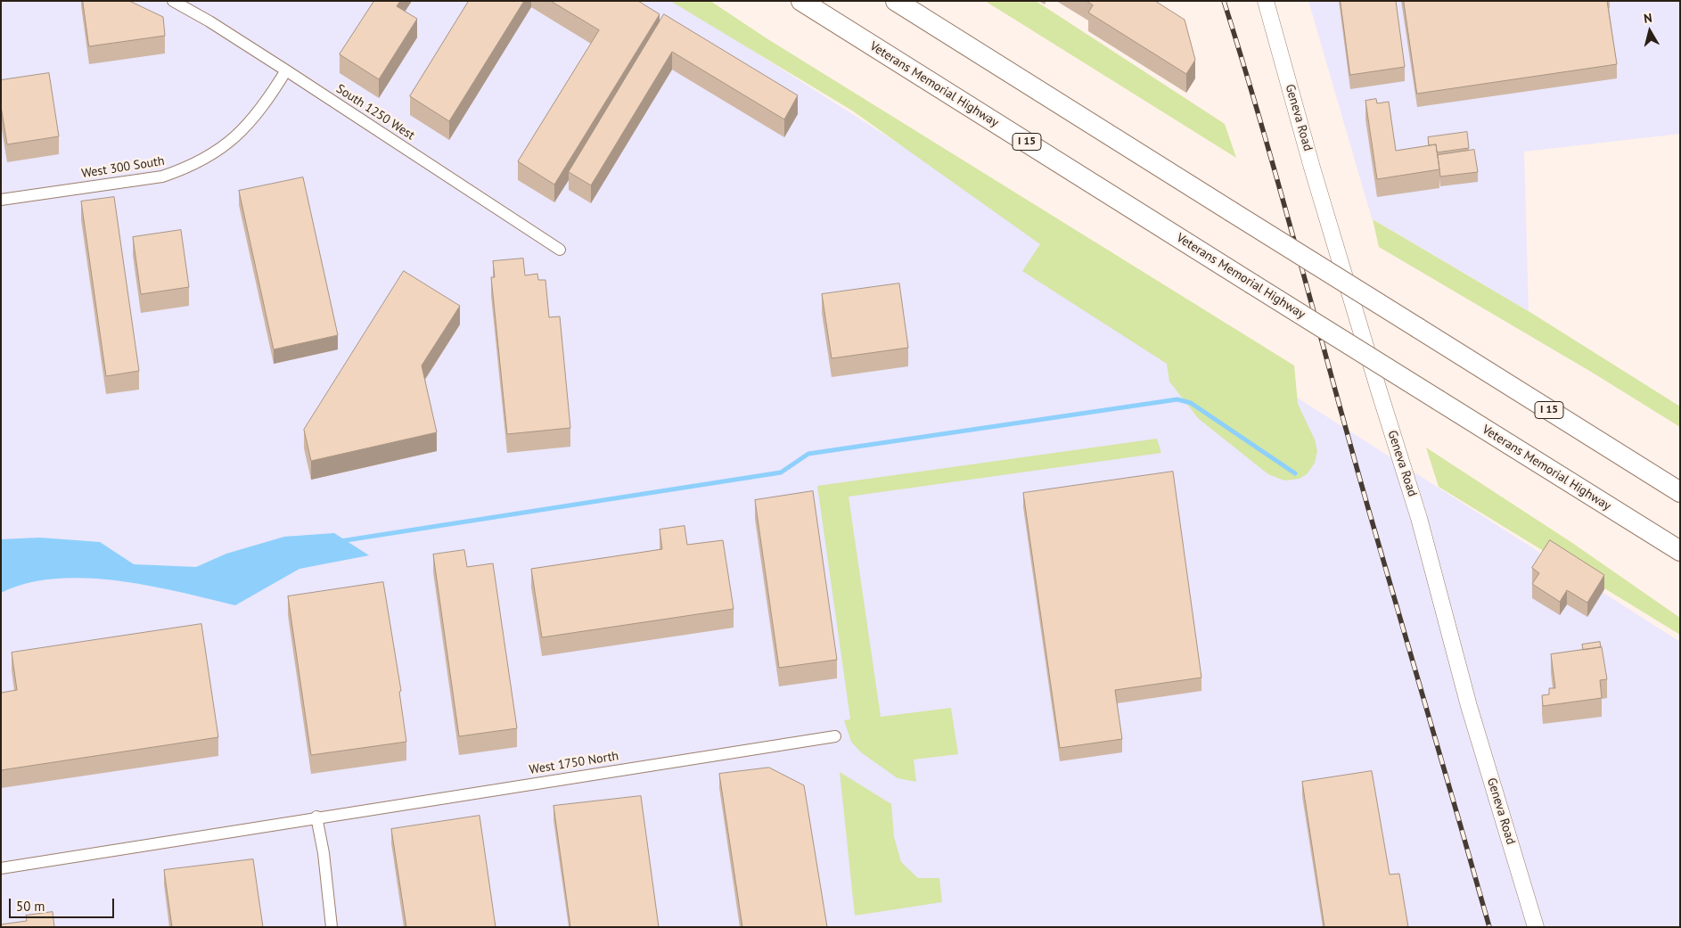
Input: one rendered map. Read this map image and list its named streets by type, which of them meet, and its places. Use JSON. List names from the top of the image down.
{
  "streets": {
    "highway": ["Veterans Memorial Highway", "I 15"],
    "main road": ["Geneva Road"],
    "street": ["South 1250 West", "West 300 South", "West 1750 North"]
  },
  "crossings": [
    ["South 1250 West", "West 300 South"]
  ],
  "scale_bar": "50 m",
  "north": "top"
}
